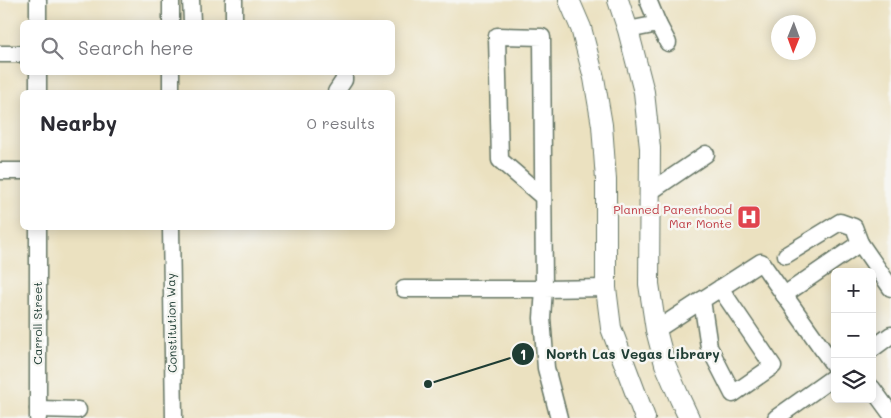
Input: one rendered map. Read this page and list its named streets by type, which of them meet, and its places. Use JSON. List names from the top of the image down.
{
  "streets": {
    "street": ["Carroll Street", "Constitution Way"]
  },
  "places": {
    "hospital": ["Planned Parenthood Mar Monte"],
    "other": ["North Las Vegas Library"]
  },
  "north": "bottom",
  "page": {
    "search": "Search here",
    "heading": ["Nearby", "0 results"],
    "map_buttons": ["+", "−"]
  }
}
